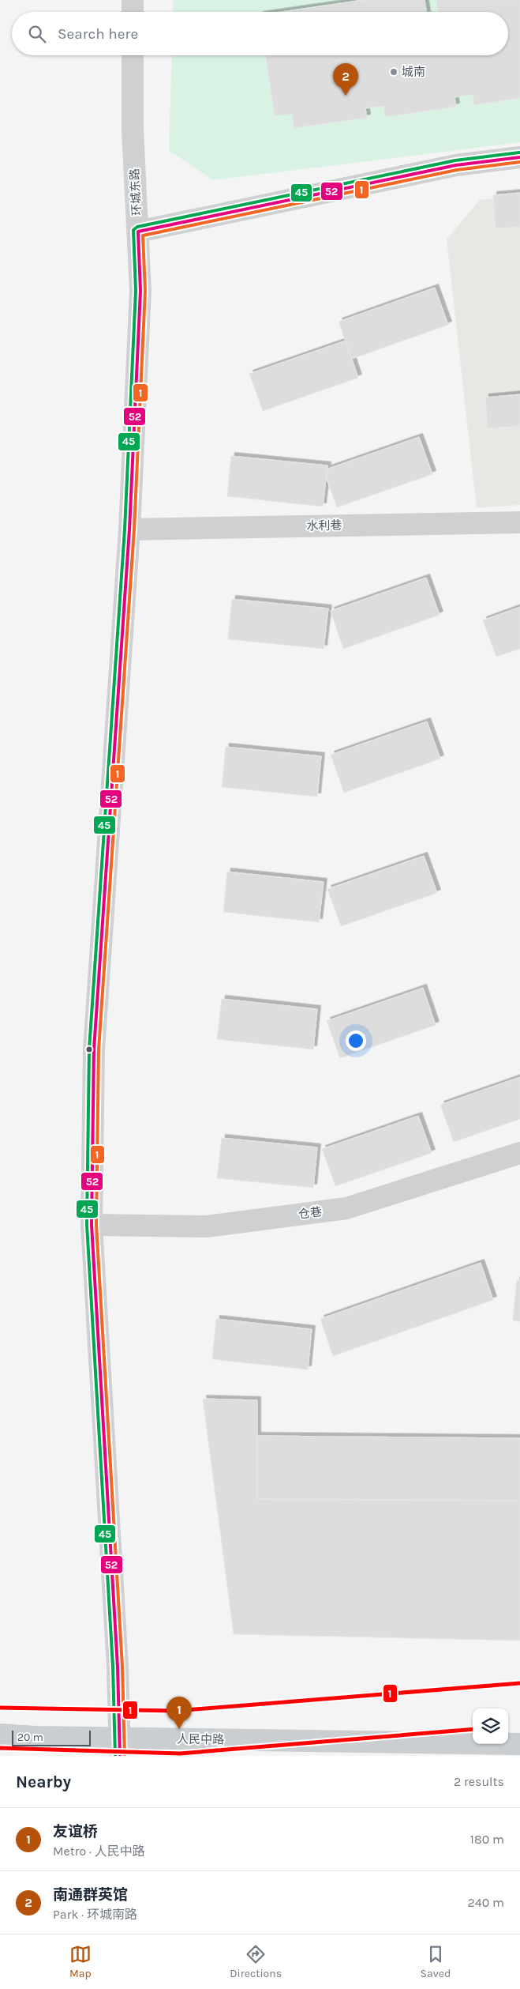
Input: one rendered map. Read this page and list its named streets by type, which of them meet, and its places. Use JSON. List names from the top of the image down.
{
  "streets": {
    "main road": ["人民中路"],
    "street": ["环城东路", "水利巷", "仓巷"]
  },
  "crossings": [
    ["环城东路", "水利巷"],
    ["环城东路", "仓巷"],
    ["环城东路", "人民中路"]
  ],
  "places": ["城南"],
  "lines": ["transit line 45", "transit line 52", "transit line 1"],
  "scale_bar": "20 m",
  "page": {
    "search": "Search here",
    "pins": ["2", "1"],
    "scale": "20 m",
    "heading": ["Nearby", "2 results"],
    "list": [
      {
        "mark": "1",
        "name": "友谊桥",
        "note": "Metro · 人民中路",
        "value": "180 m"
      },
      {
        "mark": "2",
        "name": "南通群英馆",
        "note": "Park · 环城南路",
        "value": "240 m"
      }
    ],
    "nav": ["Map", "Directions", "Saved"]
  }
}
